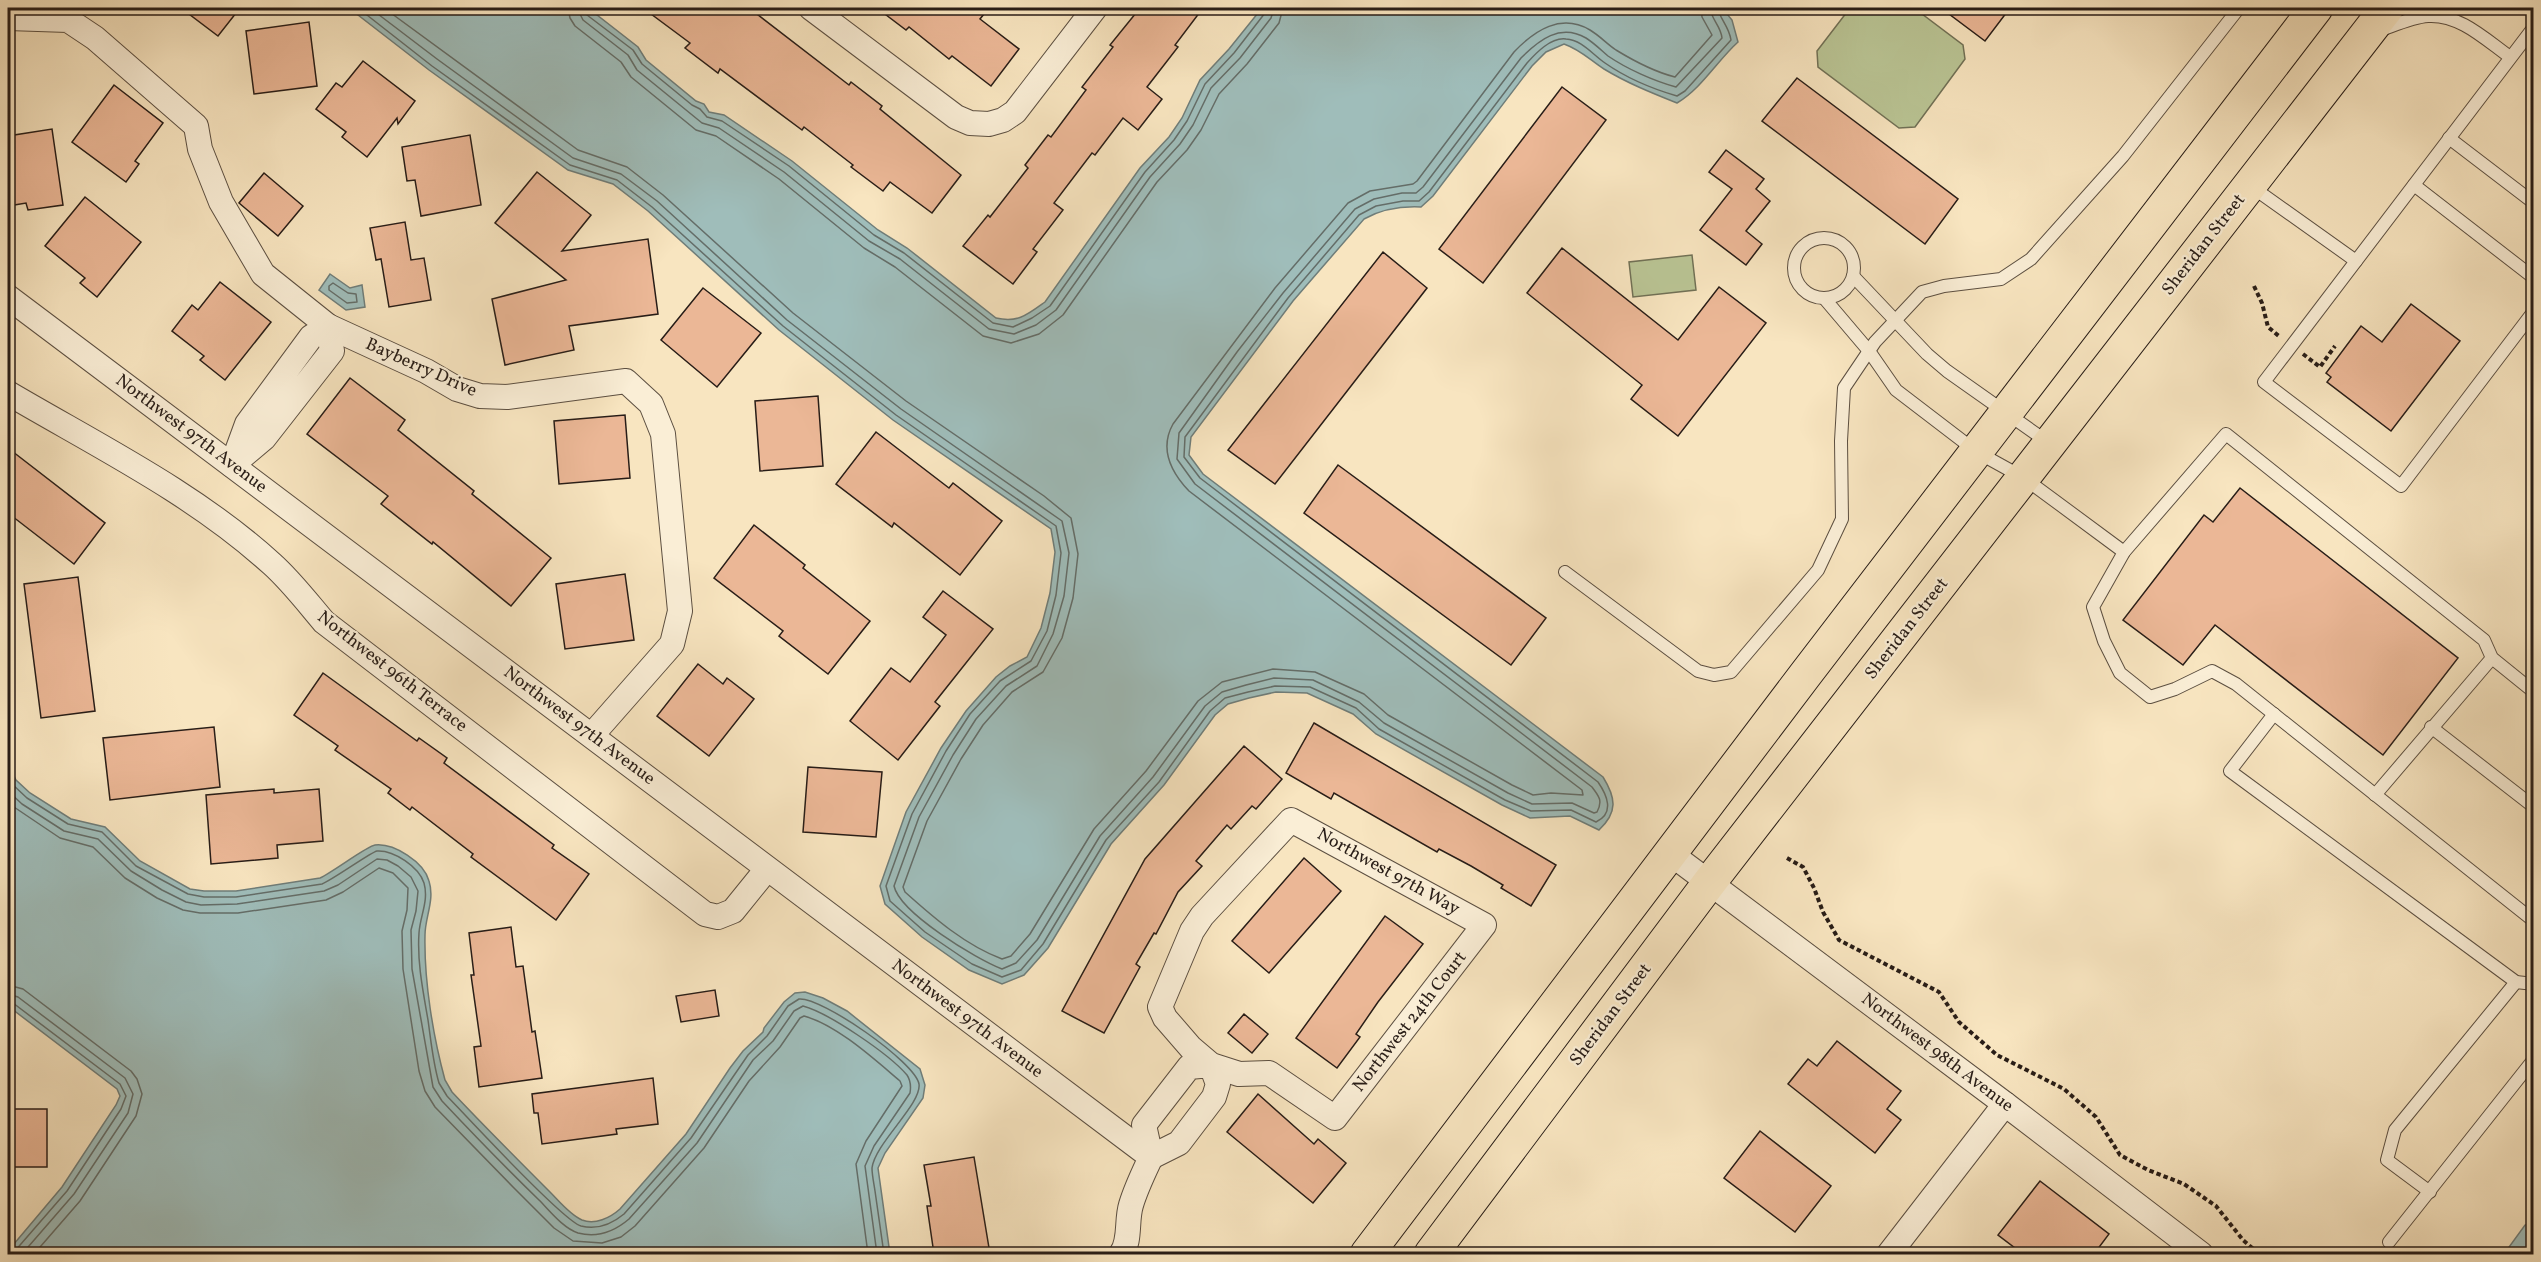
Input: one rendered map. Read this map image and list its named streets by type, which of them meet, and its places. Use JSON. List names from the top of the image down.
{
  "streets": {
    "main road": ["Sheridan Street"],
    "street": [
      "Bayberry Drive",
      "Northwest 97th Avenue",
      "Northwest 96th Terrace",
      "Northwest 97th Way",
      "Northwest 24th Court",
      "Northwest 98th Avenue"
    ]
  },
  "crossings": [
    ["Sheridan Street", "Northwest 98th Avenue"],
    ["Bayberry Drive", "Northwest 97th Avenue"],
    ["Northwest 97th Avenue", "Northwest 96th Terrace"],
    ["Northwest 97th Way", "Northwest 24th Court"]
  ]
}
